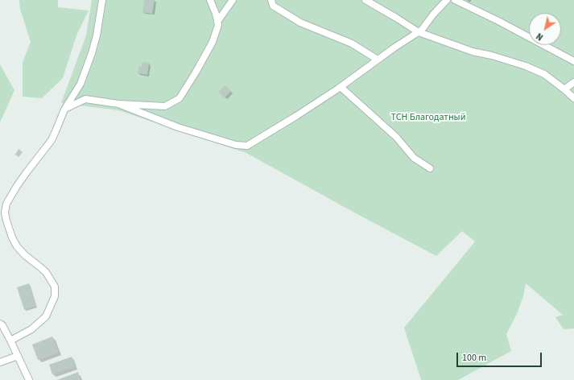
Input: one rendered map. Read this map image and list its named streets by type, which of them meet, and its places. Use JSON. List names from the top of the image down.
{
  "parks": ["ТСН Благодатный"],
  "scale_bar": "100 m",
  "north": "bottom left"
}
